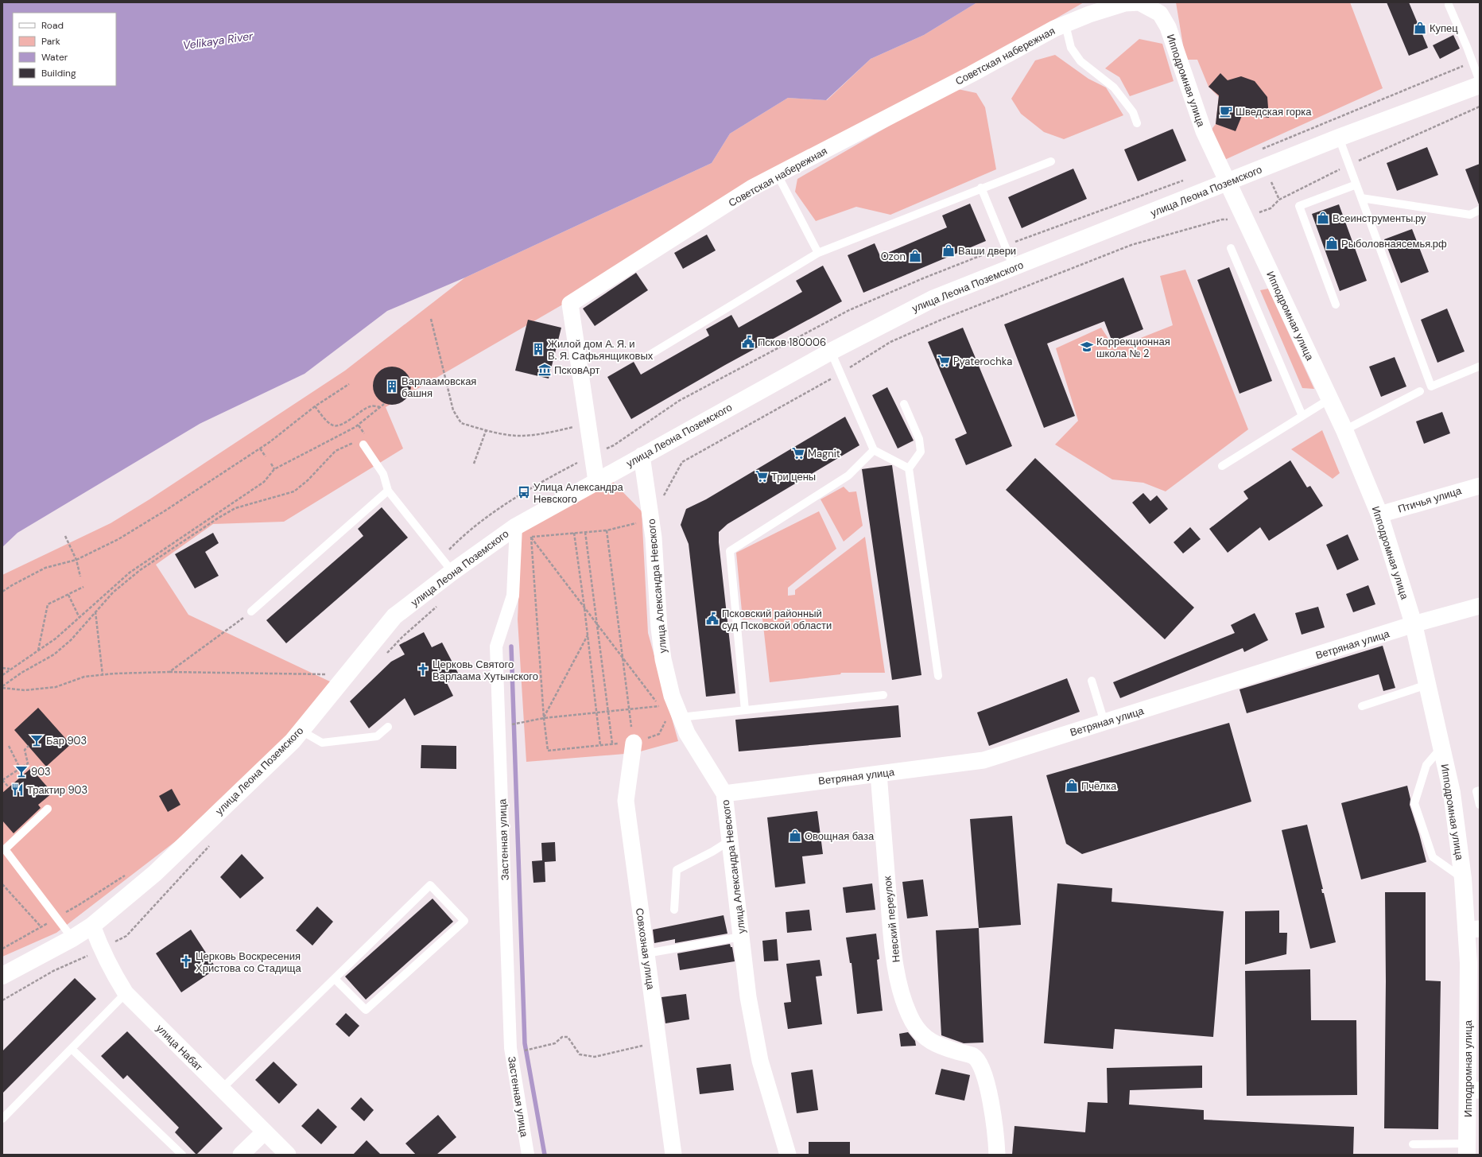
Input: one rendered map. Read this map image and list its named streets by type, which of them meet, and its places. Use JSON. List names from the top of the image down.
{
  "streets": {
    "main road": ["Ипподромная улица", "улица Леона Поземского"],
    "street": [
      "Советская набережная",
      "Птичья улица",
      "улица Александра Невского",
      "Ветряная улица",
      "Застенная улица",
      "Невский переулок",
      "Совхозная улица",
      "улица Набат"
    ]
  },
  "crossings": [
    ["Советская набережная", "Ипподромная улица"],
    ["Советская набережная", "улица Леона Поземского"],
    ["Ипподромная улица", "улица Леона Поземского"],
    ["Ипподромная улица", "Птичья улица"],
    ["Ипподромная улица", "Ветряная улица"],
    ["улица Леона Поземского", "улица Александра Невского"],
    ["улица Леона Поземского", "Застенная улица"],
    ["улица Леона Поземского", "улица Набат"],
    ["улица Александра Невского", "Ветряная улица"],
    ["Ветряная улица", "Невский переулок"]
  ],
  "water": ["Velikaya River"],
  "places": {
    "shop": [
      "Купец",
      "Всеинструменты.ру",
      "Рыболовнаясемья.рф",
      "Ваши двери",
      "Ozon",
      "Пчёлка",
      "Овощная база"
    ],
    "cafe": ["Шведская горка"],
    "public building": ["Псков 180006", "Псковский районный суд Псковской области"],
    "school or university": ["Коррекционная школа № 2"],
    "building": ["Жилой дом А. Я. и В. Я. Сафьянщиковых", "Варлаамовская башня"],
    "supermarket": ["Pyaterochka", "Magnit", "Три цены"],
    "museum": ["ПсковАрт"],
    "bus stop": ["Улица Александра Невского"],
    "church": ["Церковь Святого Варлаама Хутынского", "Церковь Воскресения Христова со Стадища"],
    "bar": ["Бар 903", "903"],
    "restaurant": ["Трактир 903"]
  },
  "legend": [
    "Road",
    "Park",
    "Water",
    "Building"
  ]
}
